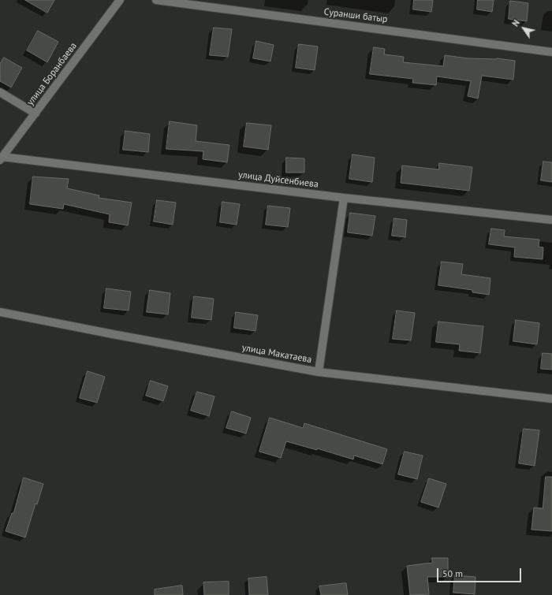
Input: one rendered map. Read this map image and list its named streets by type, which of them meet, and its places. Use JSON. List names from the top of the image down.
{
  "streets": {
    "street": [
      "Суранши батыр",
      "улица Боранбаева",
      "улица Дуйсенбиева",
      "улица Макатаева"
    ]
  },
  "crossings": [
    ["улица Боранбаева", "улица Дуйсенбиева"]
  ],
  "scale_bar": "50 m",
  "north": "top left"
}
